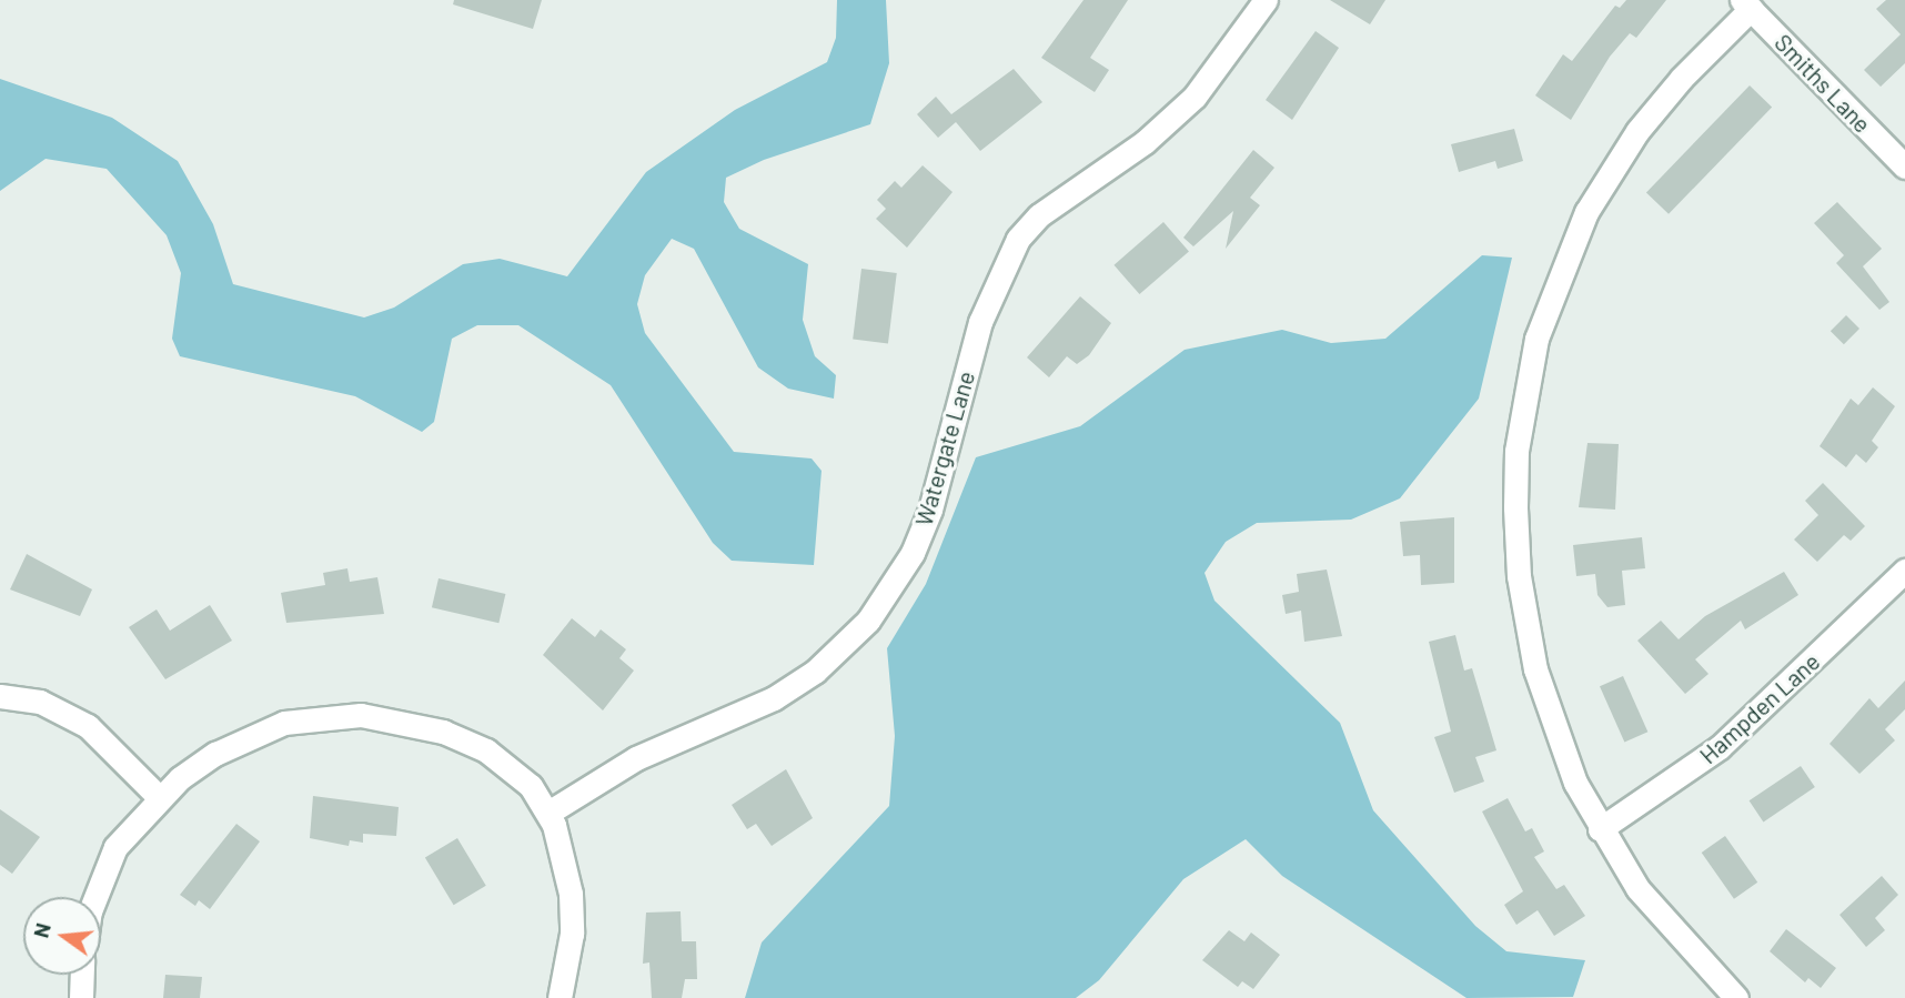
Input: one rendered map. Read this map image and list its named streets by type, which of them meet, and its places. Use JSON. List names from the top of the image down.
{
  "streets": {
    "street": ["Smiths Lane", "Watergate Lane", "Hampden Lane"]
  },
  "north": "left"
}
